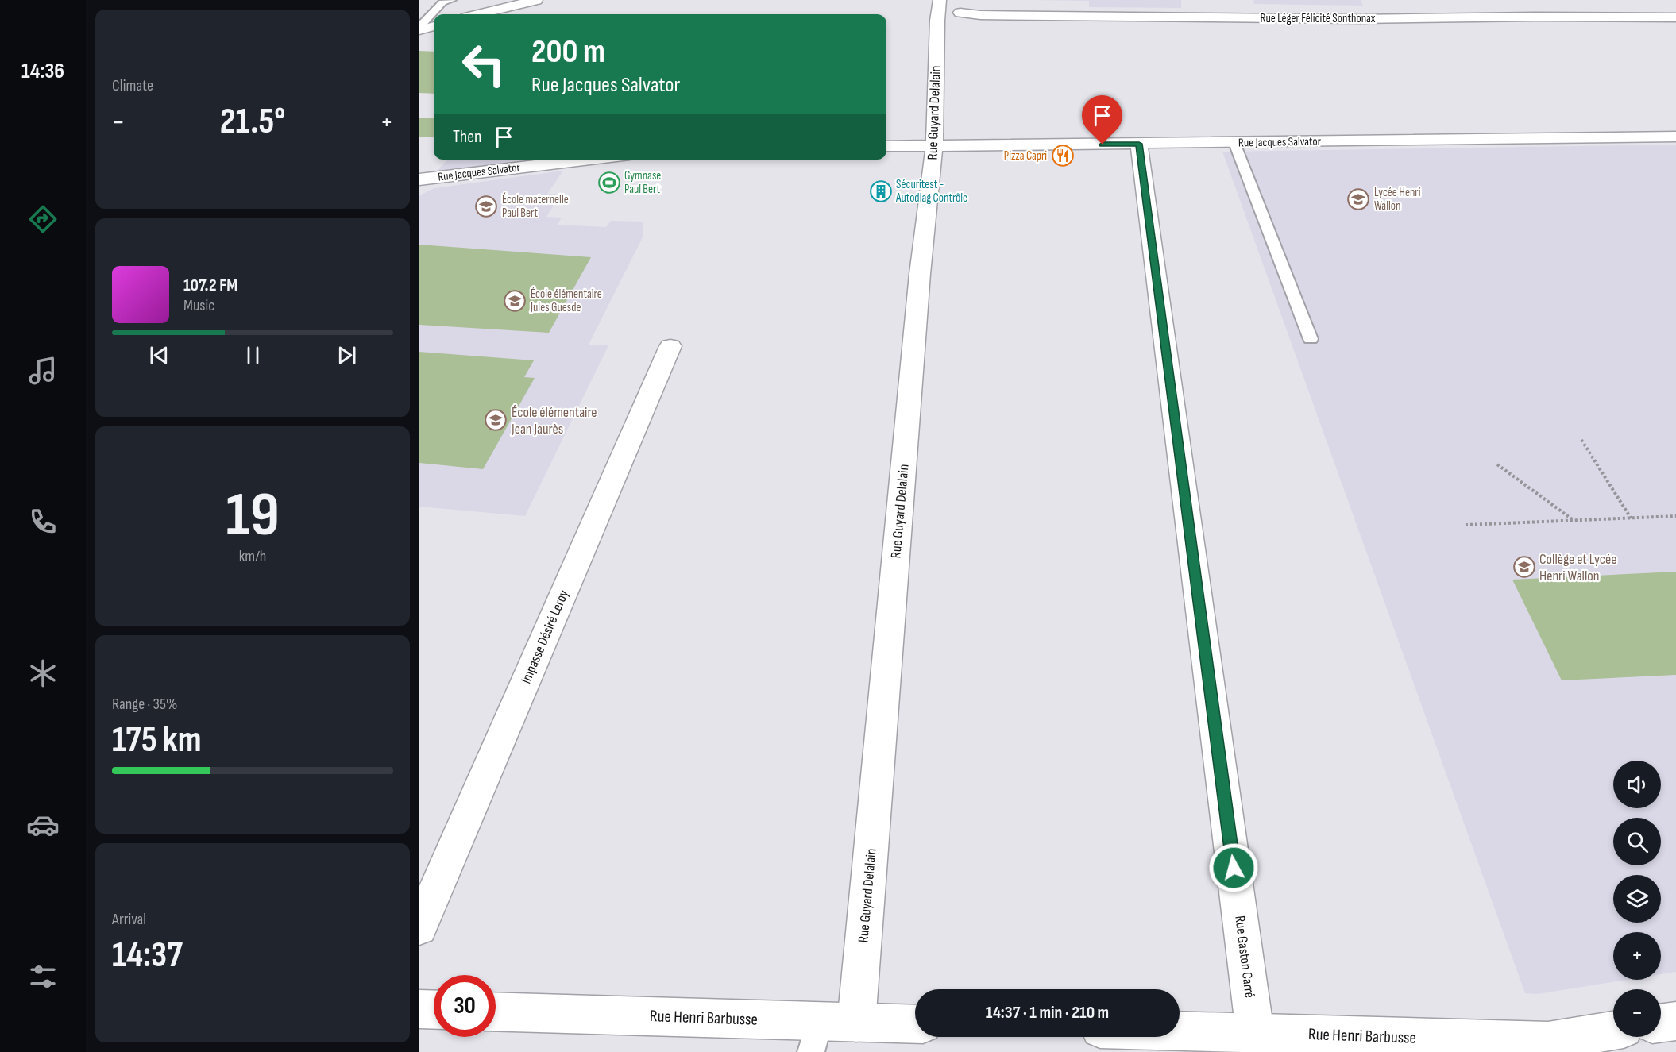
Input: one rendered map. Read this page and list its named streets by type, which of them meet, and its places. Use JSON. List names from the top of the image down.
{
  "streets": {
    "street": [
      "Rue Léger Félicité Sonthonax",
      "Rue Guyard Delalain",
      "Rue Jacques Salvator",
      "Impasse Désiré Leroy",
      "Rue Gaston Carré",
      "Rue Henri Barbusse"
    ]
  },
  "crossings": [
    ["Rue Guyard Delalain", "Rue Jacques Salvator"],
    ["Rue Guyard Delalain", "Rue Henri Barbusse"],
    ["Rue Jacques Salvator", "Rue Gaston Carré"],
    ["Rue Gaston Carré", "Rue Henri Barbusse"]
  ],
  "places": {
    "restaurant": ["Pizza Capri"],
    "sports": ["Gymnase Paul Bert"],
    "building": ["Sécuritest - Autodiag Contrôle"],
    "school or university": [
      "Lycée Henri Wallon",
      "École maternelle Paul Bert",
      "École élémentaire Jules Guesde",
      "École élémentaire Jean Jaurès",
      "Collège et Lycée Henri Wallon"
    ]
  },
  "page": {
    "tabs": "14:36",
    "tile": [
      "Climate",
      ["19", "km/h"],
      ["Range · 35%", "175 km"],
      ["Arrival", "14:37"]
    ],
    "turn": ["200 m", "Rue Jacques Salvator"],
    "heat": ["−", "21.5°", "+"],
    "then": "Then",
    "song": ["107.2 FM", "Music"],
    "map_buttons": ["+", "−"],
    "limit": "30",
    "trip": "14:37 · 1 min · 210 m"
  }
}
